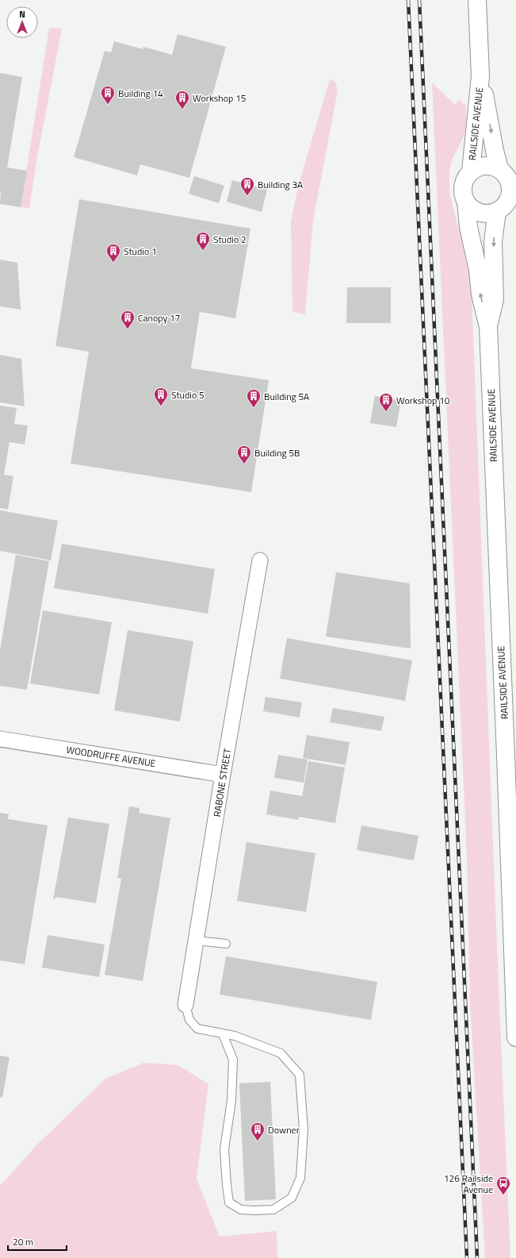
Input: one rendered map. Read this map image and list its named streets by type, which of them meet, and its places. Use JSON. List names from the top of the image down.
{
  "streets": {
    "main road": ["RAILSIDE AVENUE"],
    "street": ["WOODRUFFE AVENUE", "RABONE STREET"]
  },
  "crossings": [
    ["WOODRUFFE AVENUE", "RABONE STREET"]
  ],
  "places": {
    "building": [
      "Building 14",
      "Workshop 15",
      "Building 3A",
      "Studio 2",
      "Studio 1",
      "Canopy 17",
      "Studio 5",
      "Building 5A",
      "Workshop 10",
      "Building 5B",
      "Downer"
    ],
    "bus stop": ["126 Railside Avenue"]
  },
  "scale_bar": "20 m",
  "north": "top"
}
